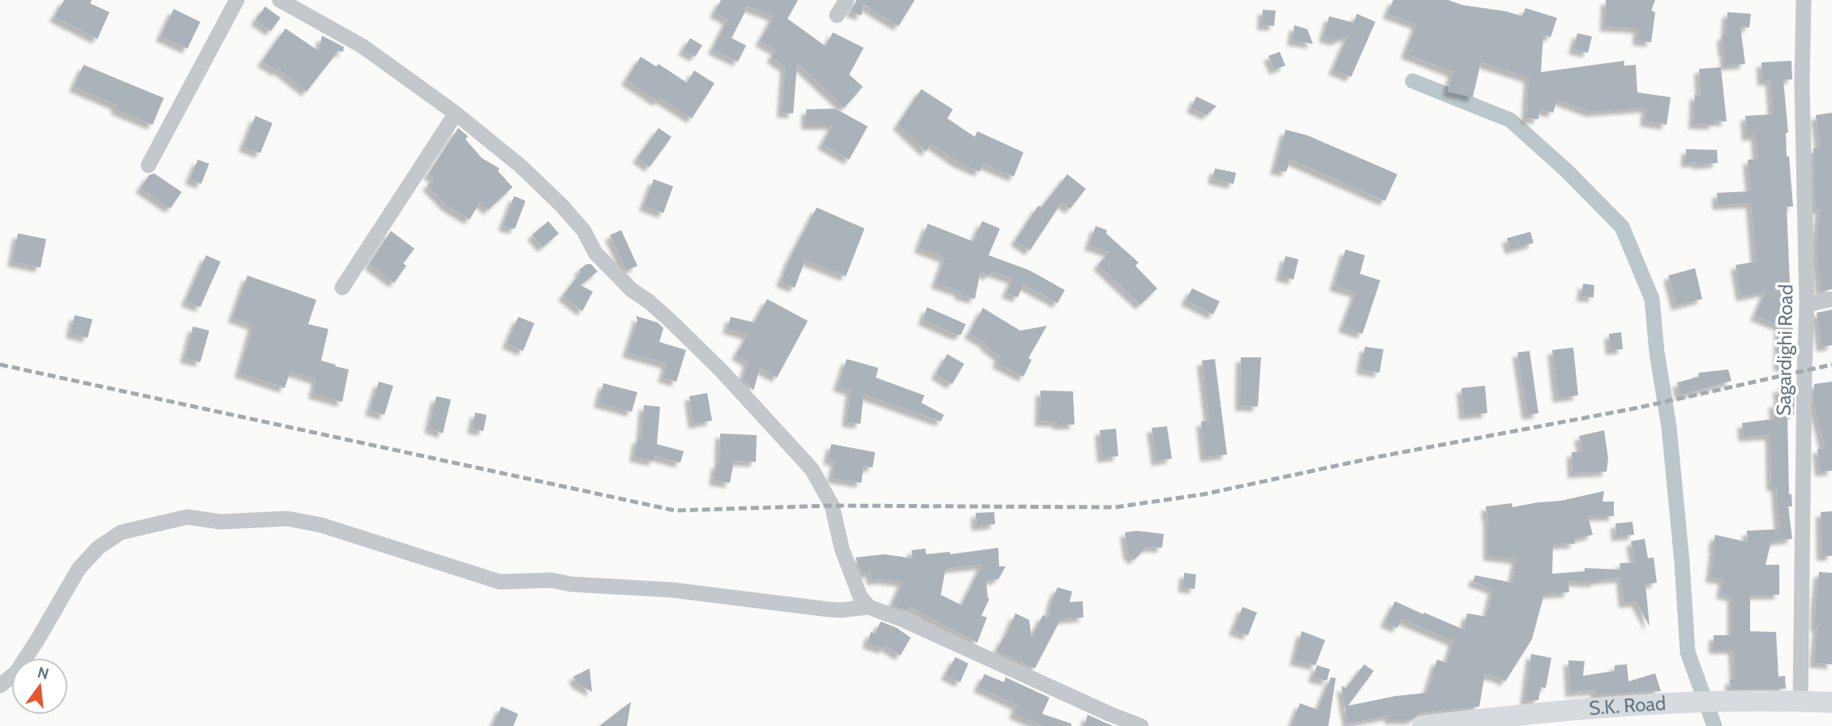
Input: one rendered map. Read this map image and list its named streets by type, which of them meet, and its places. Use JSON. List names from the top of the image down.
{
  "streets": {
    "main road": ["S.K. Road"],
    "street": ["Sagardighi Road"]
  },
  "crossings": [
    ["Sagardighi Road", "S.K. Road"]
  ],
  "north": "top"
}
